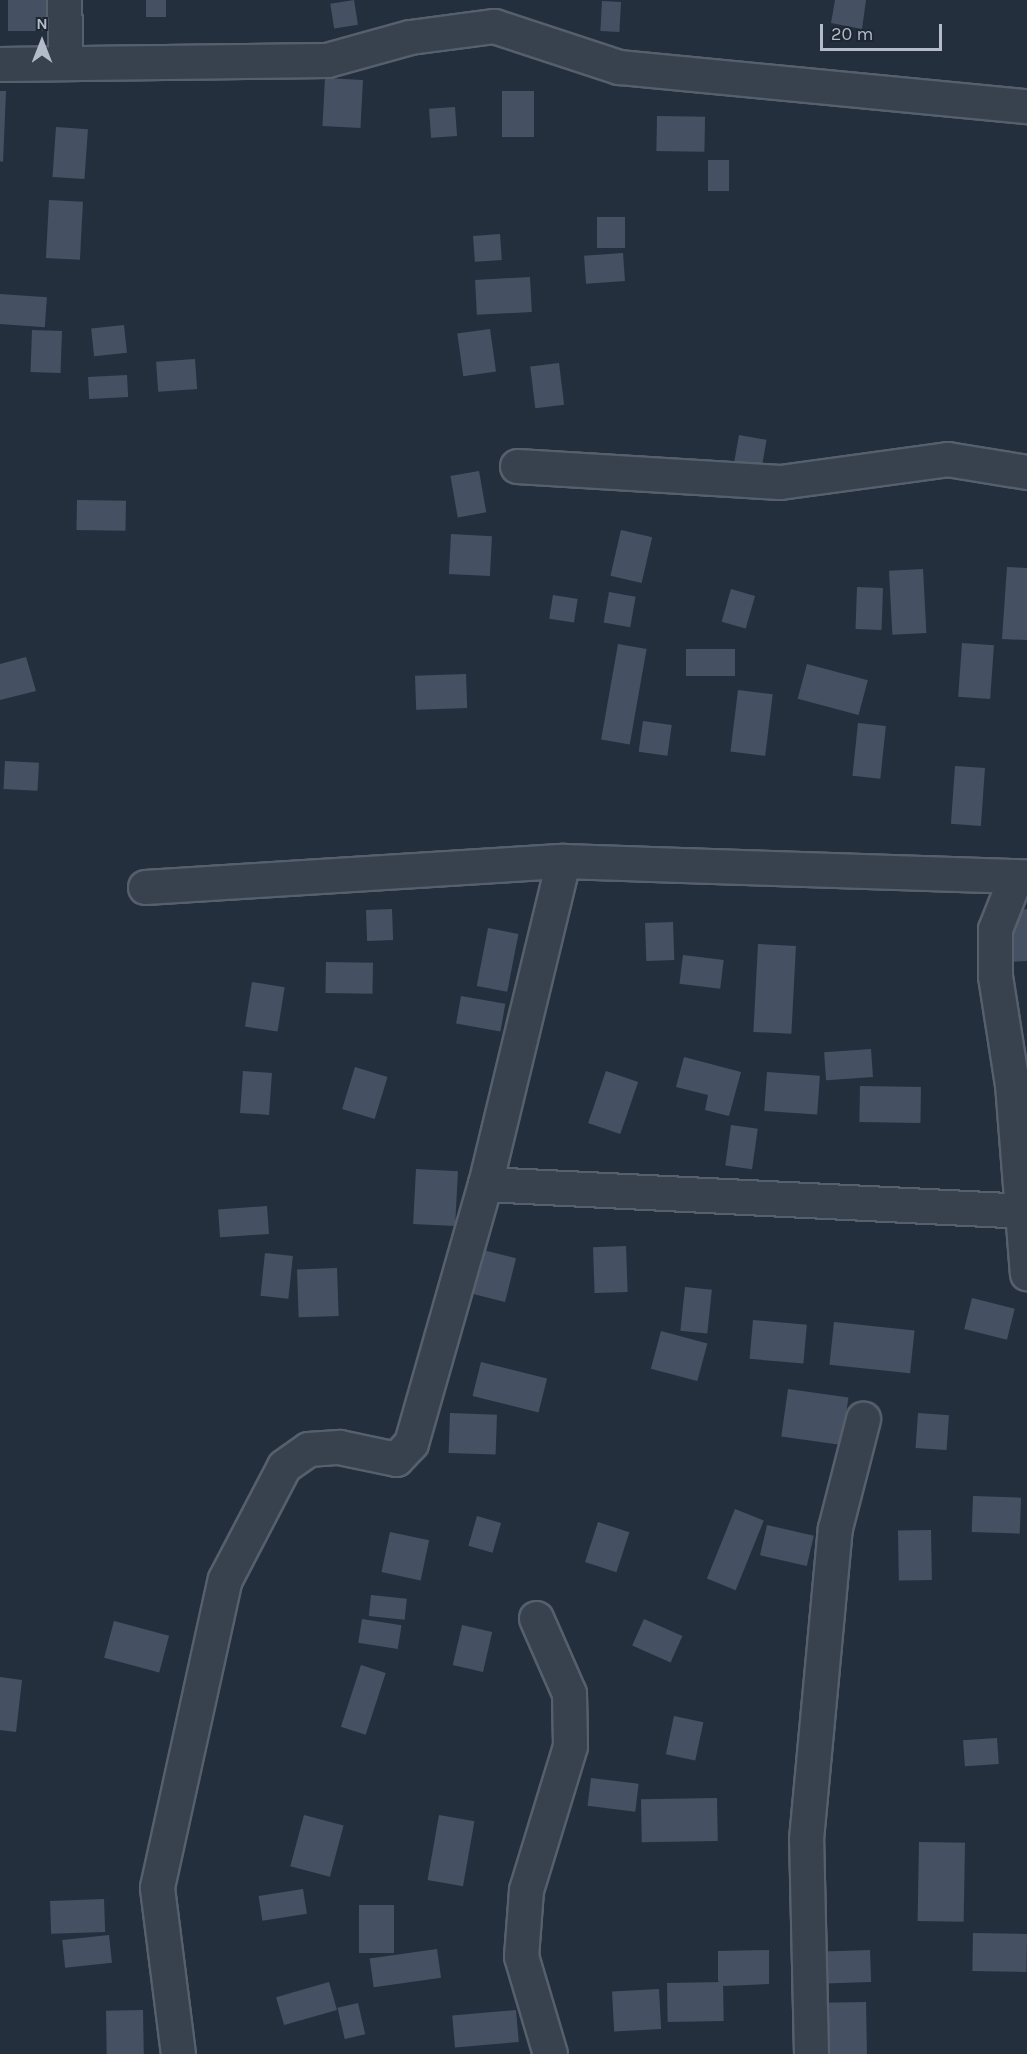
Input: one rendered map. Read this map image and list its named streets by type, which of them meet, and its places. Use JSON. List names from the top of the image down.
{
  "scale_bar": "20 m",
  "north": "top"
}
